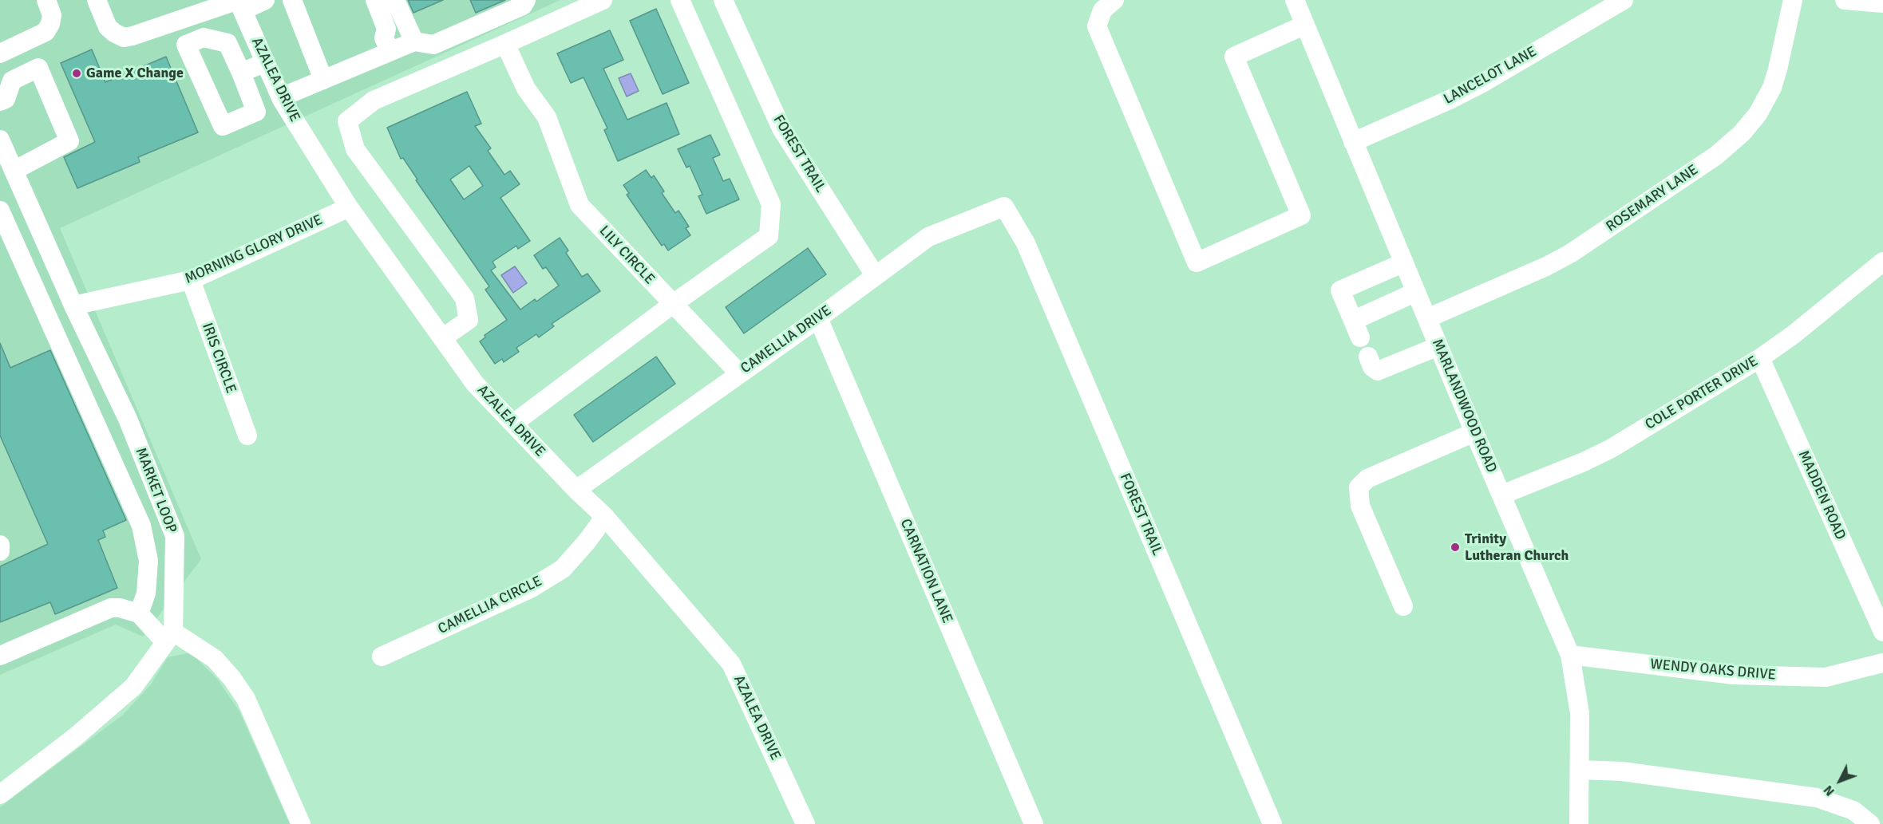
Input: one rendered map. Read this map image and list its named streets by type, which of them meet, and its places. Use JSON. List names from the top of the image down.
{
  "streets": {
    "street": [
      "LANCELOT LANE",
      "AZALEA DRIVE",
      "FOREST TRAIL",
      "ROSEMARY LANE",
      "MORNING GLORY DRIVE",
      "LILY CIRCLE",
      "CAMELLIA DRIVE",
      "IRIS CIRCLE",
      "COLE PORTER DRIVE",
      "MARLANDWOOD ROAD",
      "MARKET LOOP",
      "MADDEN ROAD",
      "CARNATION LANE",
      "CAMELLIA CIRCLE",
      "WENDY OAKS DRIVE"
    ]
  },
  "crossings": [
    ["LANCELOT LANE", "MARLANDWOOD ROAD"],
    ["AZALEA DRIVE", "MORNING GLORY DRIVE"],
    ["AZALEA DRIVE", "CAMELLIA DRIVE"],
    ["AZALEA DRIVE", "CAMELLIA CIRCLE"],
    ["FOREST TRAIL", "CAMELLIA DRIVE"],
    ["ROSEMARY LANE", "MARLANDWOOD ROAD"],
    ["MORNING GLORY DRIVE", "IRIS CIRCLE"],
    ["MORNING GLORY DRIVE", "MARKET LOOP"],
    ["LILY CIRCLE", "CAMELLIA DRIVE"],
    ["CAMELLIA DRIVE", "CARNATION LANE"],
    ["COLE PORTER DRIVE", "MARLANDWOOD ROAD"],
    ["COLE PORTER DRIVE", "MADDEN ROAD"],
    ["MARLANDWOOD ROAD", "WENDY OAKS DRIVE"]
  ],
  "places": ["Game X Change", "Trinity Lutheran Church"],
  "north": "bottom left"
}
